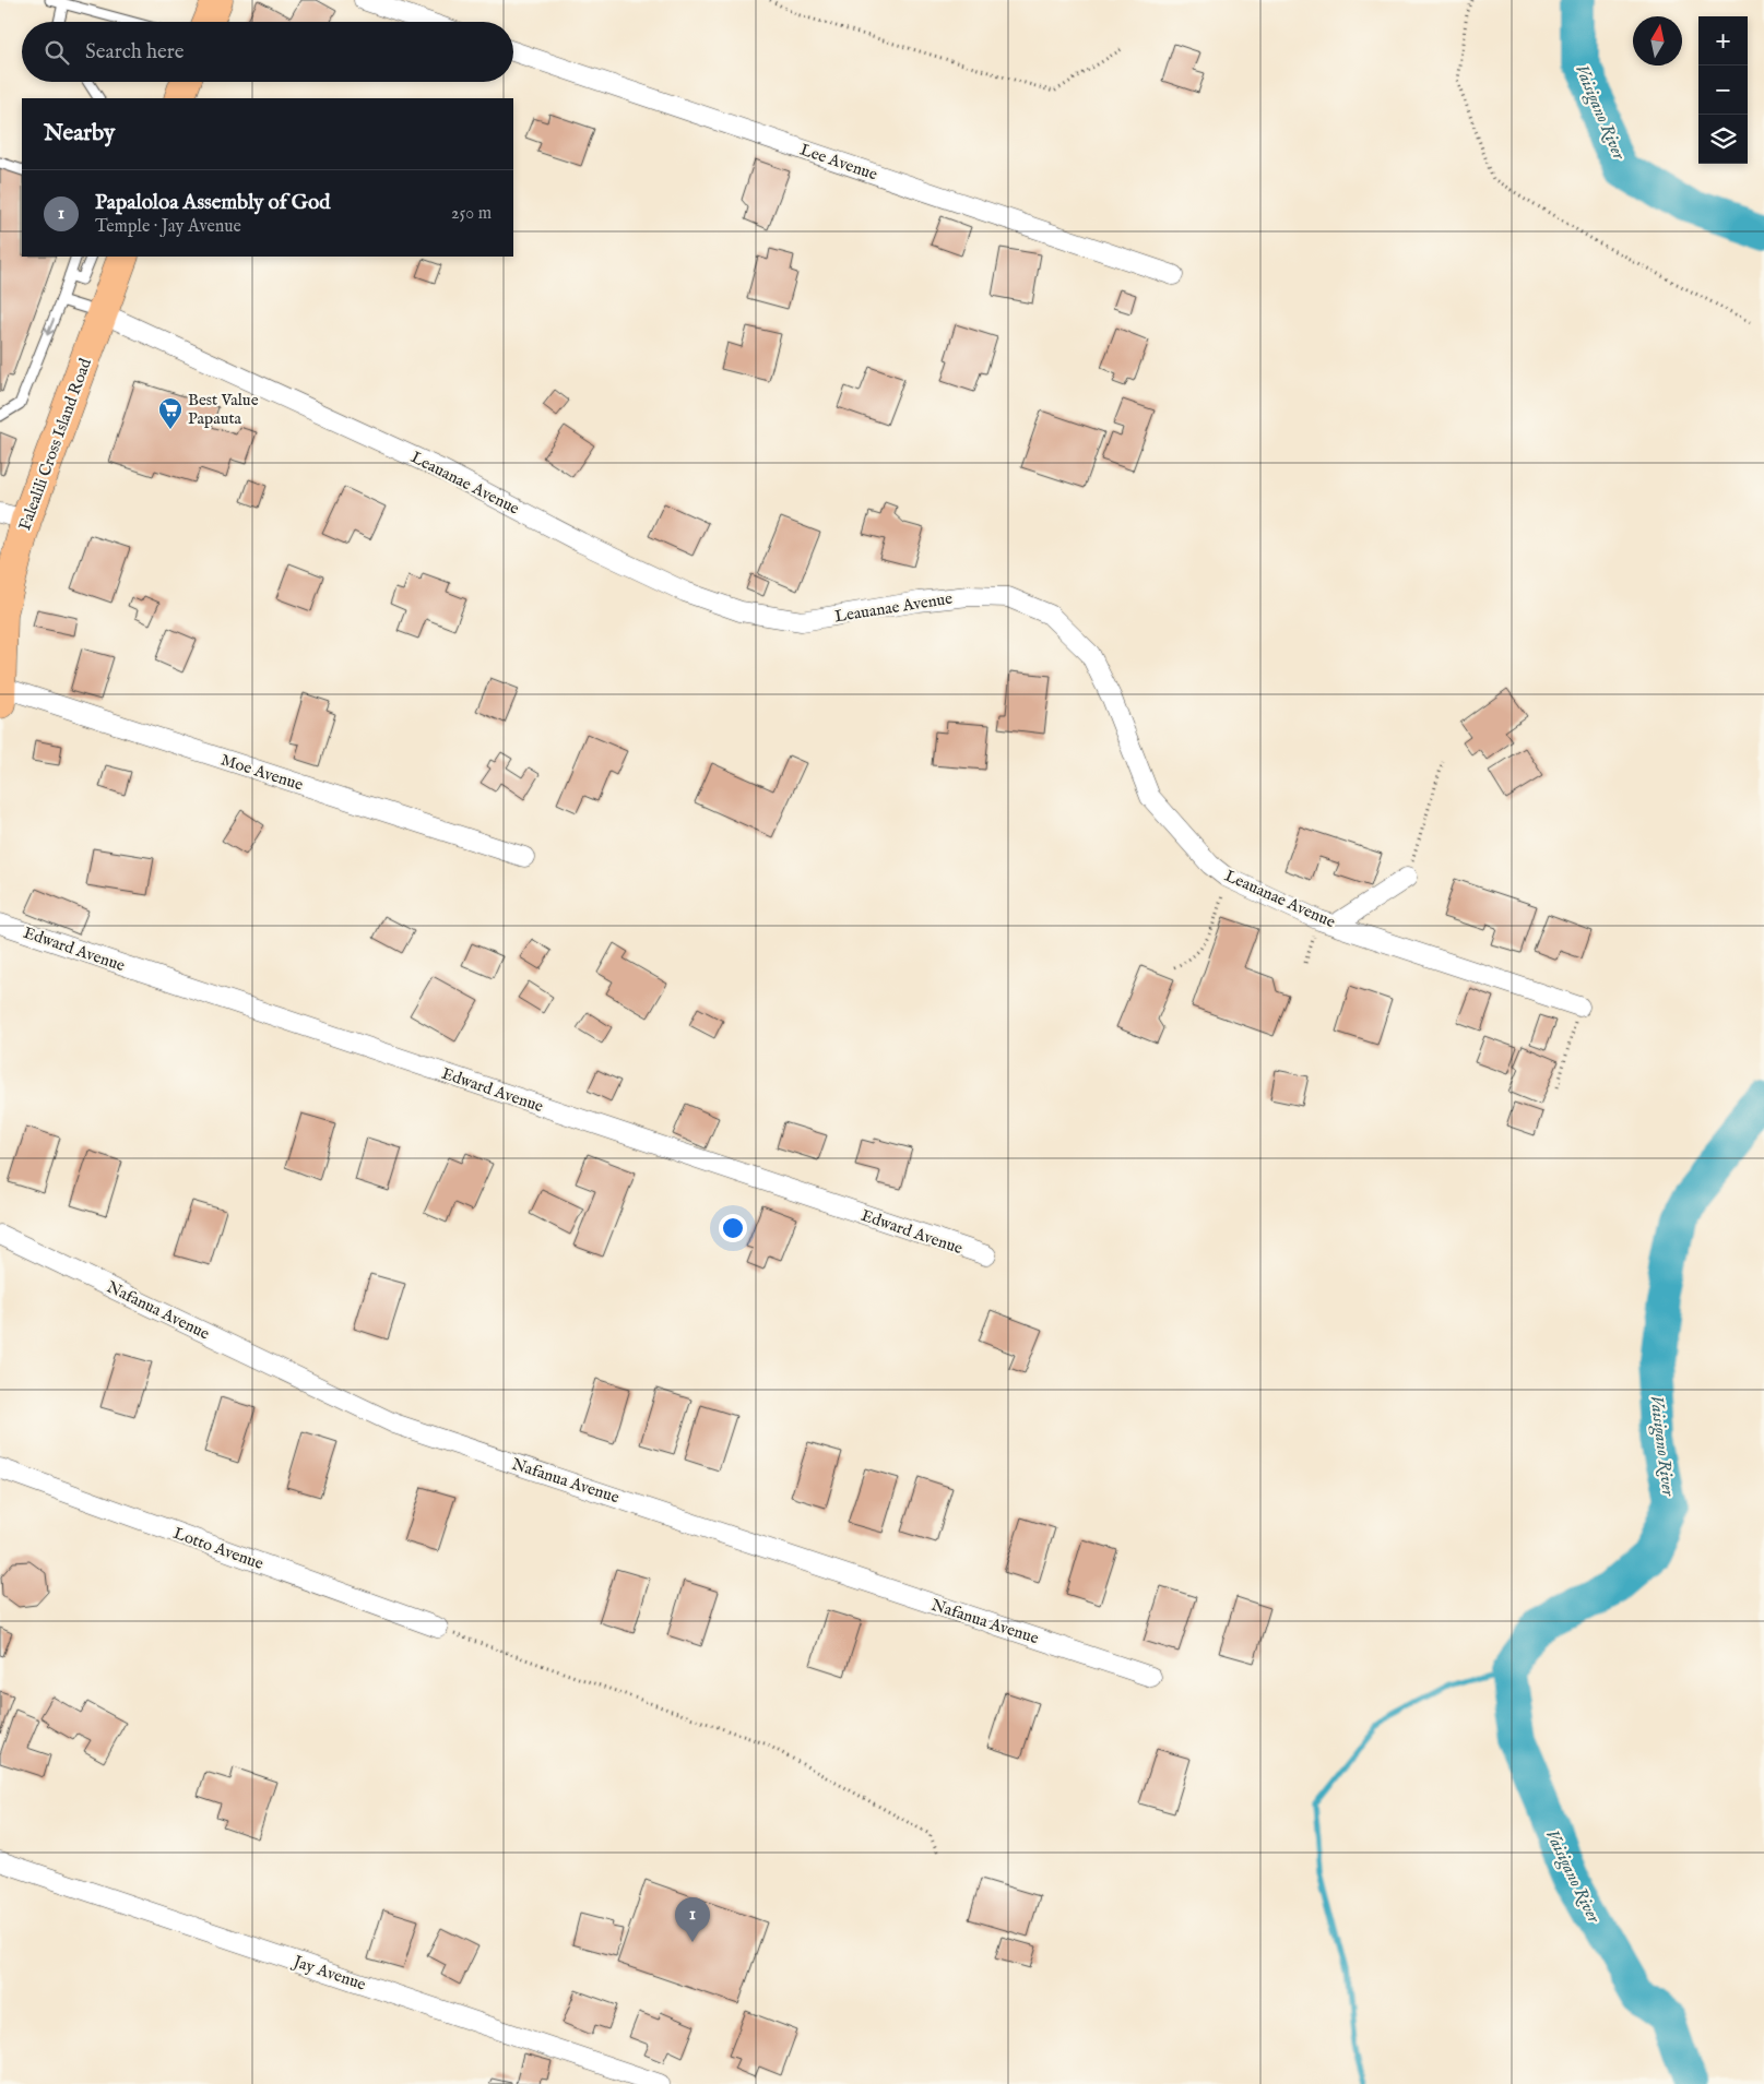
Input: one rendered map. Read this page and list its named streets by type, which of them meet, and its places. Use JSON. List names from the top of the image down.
{
  "streets": {
    "main road": ["Falealili Cross Island Road"],
    "street": [
      "Lee Avenue",
      "Leauanae Avenue",
      "Moe Avenue",
      "Edward Avenue",
      "Nafanua Avenue",
      "Lotto Avenue",
      "Jay Avenue"
    ]
  },
  "crossings": [
    ["Falealili Cross Island Road", "Leauanae Avenue"],
    ["Falealili Cross Island Road", "Moe Avenue"]
  ],
  "water": ["Vaisigano River"],
  "places": {
    "supermarket": ["Best Value Papauta"]
  },
  "north": "top",
  "page": {
    "map_buttons": ["+", "−"],
    "search": "Search here",
    "heading": "Nearby",
    "list": [
      {
        "mark": "1",
        "name": "Papaloloa Assembly of God",
        "note": "Temple · Jay Avenue",
        "value": "250 m"
      }
    ],
    "pins": "1"
  }
}
